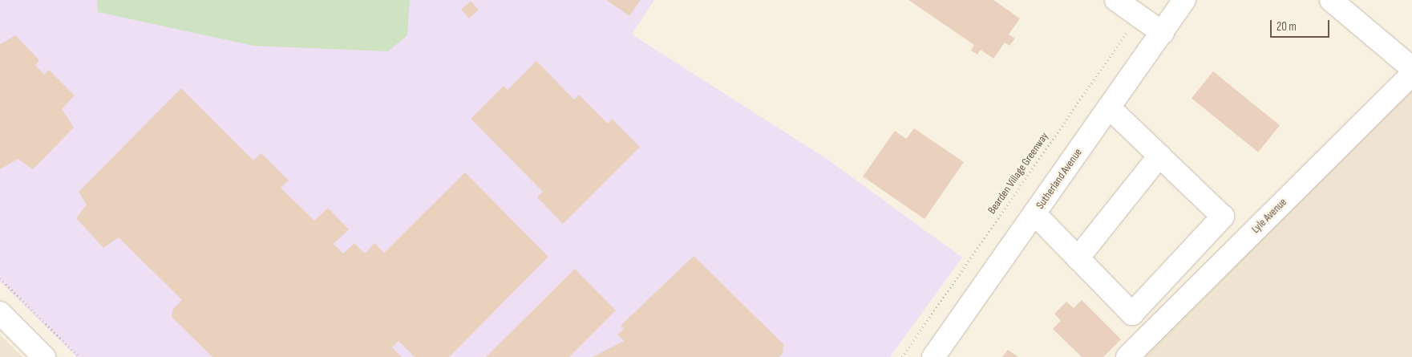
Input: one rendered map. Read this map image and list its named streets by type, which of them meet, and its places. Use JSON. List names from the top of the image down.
{
  "streets": {
    "street": ["Sutherland Avenue", "Lyle Avenue"],
    "path": ["Bearden Village Greenway"]
  },
  "scale_bar": "20 m"
}
